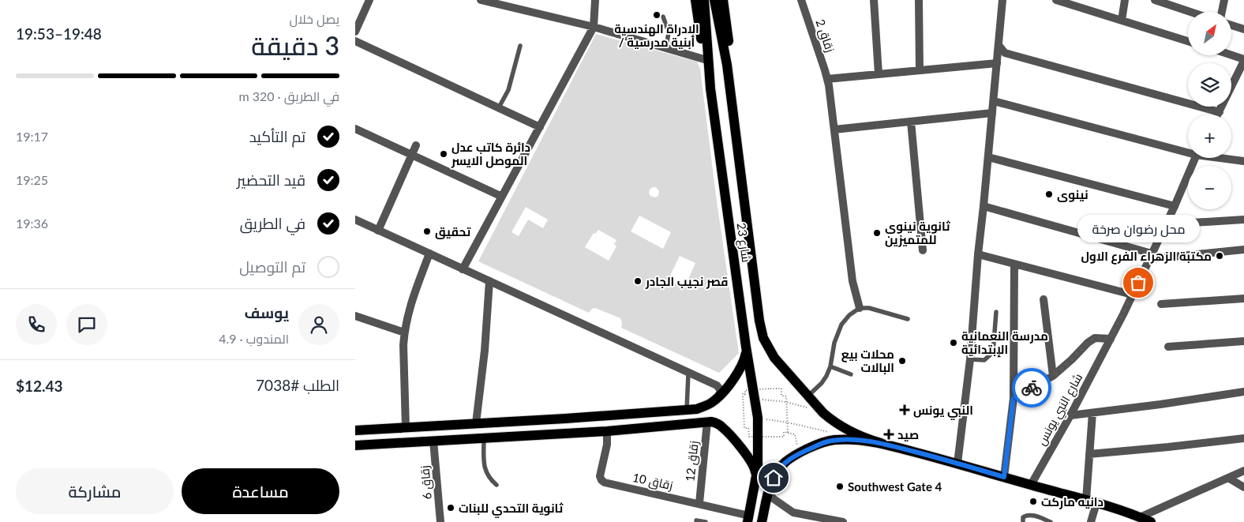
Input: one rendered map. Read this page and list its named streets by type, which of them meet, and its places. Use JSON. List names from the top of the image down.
{
  "streets": {
    "main road": ["شارع 23"],
    "street": [
      "زقاق 2",
      "شارع النبي يونس",
      "زقاق 12",
      "زقاق 10",
      "زقاق 6"
    ]
  },
  "crossings": [
    ["شارع 23", "زقاق 10"],
    ["زقاق 12", "زقاق 10"]
  ],
  "places": {
    "other": [
      "الادراة الهندسية / أبنية مدرسية",
      "دائرة كاتب عدل الموصل الايسر",
      "نينوى",
      "تحقيق",
      "ثانوية نينوى للمتميزين",
      "مكتبة الزهراء الفرع الاول",
      "قصر نجيب الجادر",
      "محل رضوان صرخة",
      "مدرسة النعمانية الإبتدائية",
      "محلات بيع البالات",
      "Southwest Gate 4",
      "دانيه ماركت",
      "ثانوية التحدي للبنات"
    ],
    "health": ["النبي يونس", "صيد"]
  },
  "north": "top right",
  "page": {
    "heading": ["3 دقيقة", "يصل خلال", "19:48–19:53"],
    "panel": [
      "يوسف",
      "المندوب · 4.9",
      "الطلب #7038",
      "$12.43"
    ],
    "map_buttons": ["+", "−"],
    "bar": "في الطريق · 320 m",
    "list": [
      ["تم التأكيد", "19:17"],
      ["قيد التحضير", "19:25"],
      ["في الطريق", "19:36"],
      "تم التوصيل"
    ],
    "bubble": "محل رضوان صرخة",
    "buttons": ["مساعدة", "مشاركة"]
  }
}
